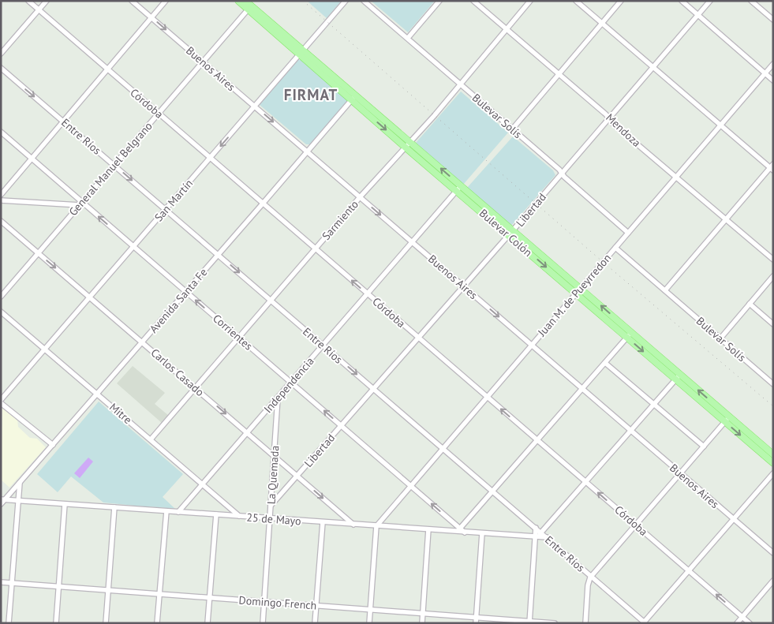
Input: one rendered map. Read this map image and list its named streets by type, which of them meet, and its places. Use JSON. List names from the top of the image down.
{
  "streets": {
    "main road": ["Bulevar Colón"],
    "street": [
      "Buenos Aires",
      "Córdoba",
      "Bulevar Solís",
      "Mendoza",
      "Entre Ríos",
      "General Manuel Belgrano",
      "San Martín",
      "Libertad",
      "Sarmiento",
      "Juan M. de Pueyrredon",
      "Avenida Santa Fe",
      "Corrientes",
      "Carlos Casado",
      "Independencia",
      "Mitre",
      "La Quemada",
      "25 de Mayo",
      "Domingo French"
    ]
  },
  "crossings": [
    ["Buenos Aires", "General Manuel Belgrano"],
    ["Buenos Aires", "San Martín"],
    ["Buenos Aires", "Libertad"],
    ["Buenos Aires", "Sarmiento"],
    ["Buenos Aires", "Juan M. de Pueyrredon"],
    ["Buenos Aires", "Avenida Santa Fe"],
    ["Buenos Aires", "Independencia"],
    ["Córdoba", "General Manuel Belgrano"],
    ["Córdoba", "San Martín"],
    ["Córdoba", "Libertad"],
    ["Córdoba", "Sarmiento"],
    ["Córdoba", "Juan M. de Pueyrredon"],
    ["Córdoba", "Avenida Santa Fe"],
    ["Córdoba", "Independencia"],
    ["Bulevar Solís", "Libertad"],
    ["Bulevar Solís", "Sarmiento"],
    ["Bulevar Solís", "Juan M. de Pueyrredon"],
    ["Mendoza", "Libertad"],
    ["Mendoza", "Sarmiento"],
    ["Mendoza", "Juan M. de Pueyrredon"],
    ["Entre Ríos", "General Manuel Belgrano"],
    ["Entre Ríos", "San Martín"],
    ["Entre Ríos", "Libertad"],
    ["Entre Ríos", "Sarmiento"],
    ["Entre Ríos", "Juan M. de Pueyrredon"],
    ["Entre Ríos", "Avenida Santa Fe"],
    ["Entre Ríos", "Independencia"],
    ["Entre Ríos", "25 de Mayo"],
    ["General Manuel Belgrano", "Bulevar Colón"],
    ["General Manuel Belgrano", "Corrientes"],
    ["General Manuel Belgrano", "Carlos Casado"],
    ["San Martín", "Bulevar Colón"],
    ["San Martín", "Corrientes"],
    ["San Martín", "Carlos Casado"],
    ["San Martín", "Mitre"],
    ["Libertad", "Bulevar Colón"],
    ["Libertad", "Corrientes"],
    ["Libertad", "Carlos Casado"],
    ["Libertad", "La Quemada"],
    ["Sarmiento", "Bulevar Colón"],
    ["Sarmiento", "Corrientes"],
    ["Sarmiento", "Carlos Casado"],
    ["Sarmiento", "Mitre"],
    ["Bulevar Colón", "Juan M. de Pueyrredon"],
    ["Bulevar Colón", "Avenida Santa Fe"],
    ["Bulevar Colón", "Independencia"],
    ["Juan M. de Pueyrredon", "Corrientes"],
    ["Juan M. de Pueyrredon", "25 de Mayo"],
    ["Avenida Santa Fe", "Corrientes"],
    ["Avenida Santa Fe", "Carlos Casado"],
    ["Avenida Santa Fe", "Mitre"],
    ["Avenida Santa Fe", "25 de Mayo"],
    ["Corrientes", "Independencia"],
    ["Corrientes", "25 de Mayo"],
    ["Carlos Casado", "Independencia"],
    ["Carlos Casado", "La Quemada"],
    ["Carlos Casado", "25 de Mayo"],
    ["Independencia", "Mitre"],
    ["Independencia", "La Quemada"],
    ["Independencia", "25 de Mayo"],
    ["Mitre", "25 de Mayo"],
    ["La Quemada", "25 de Mayo"],
    ["La Quemada", "Domingo French"]
  ],
  "one_way": ["Buenos Aires", "Corrientes", "Carlos Casado"],
  "districts": ["FIRMAT"]
}
